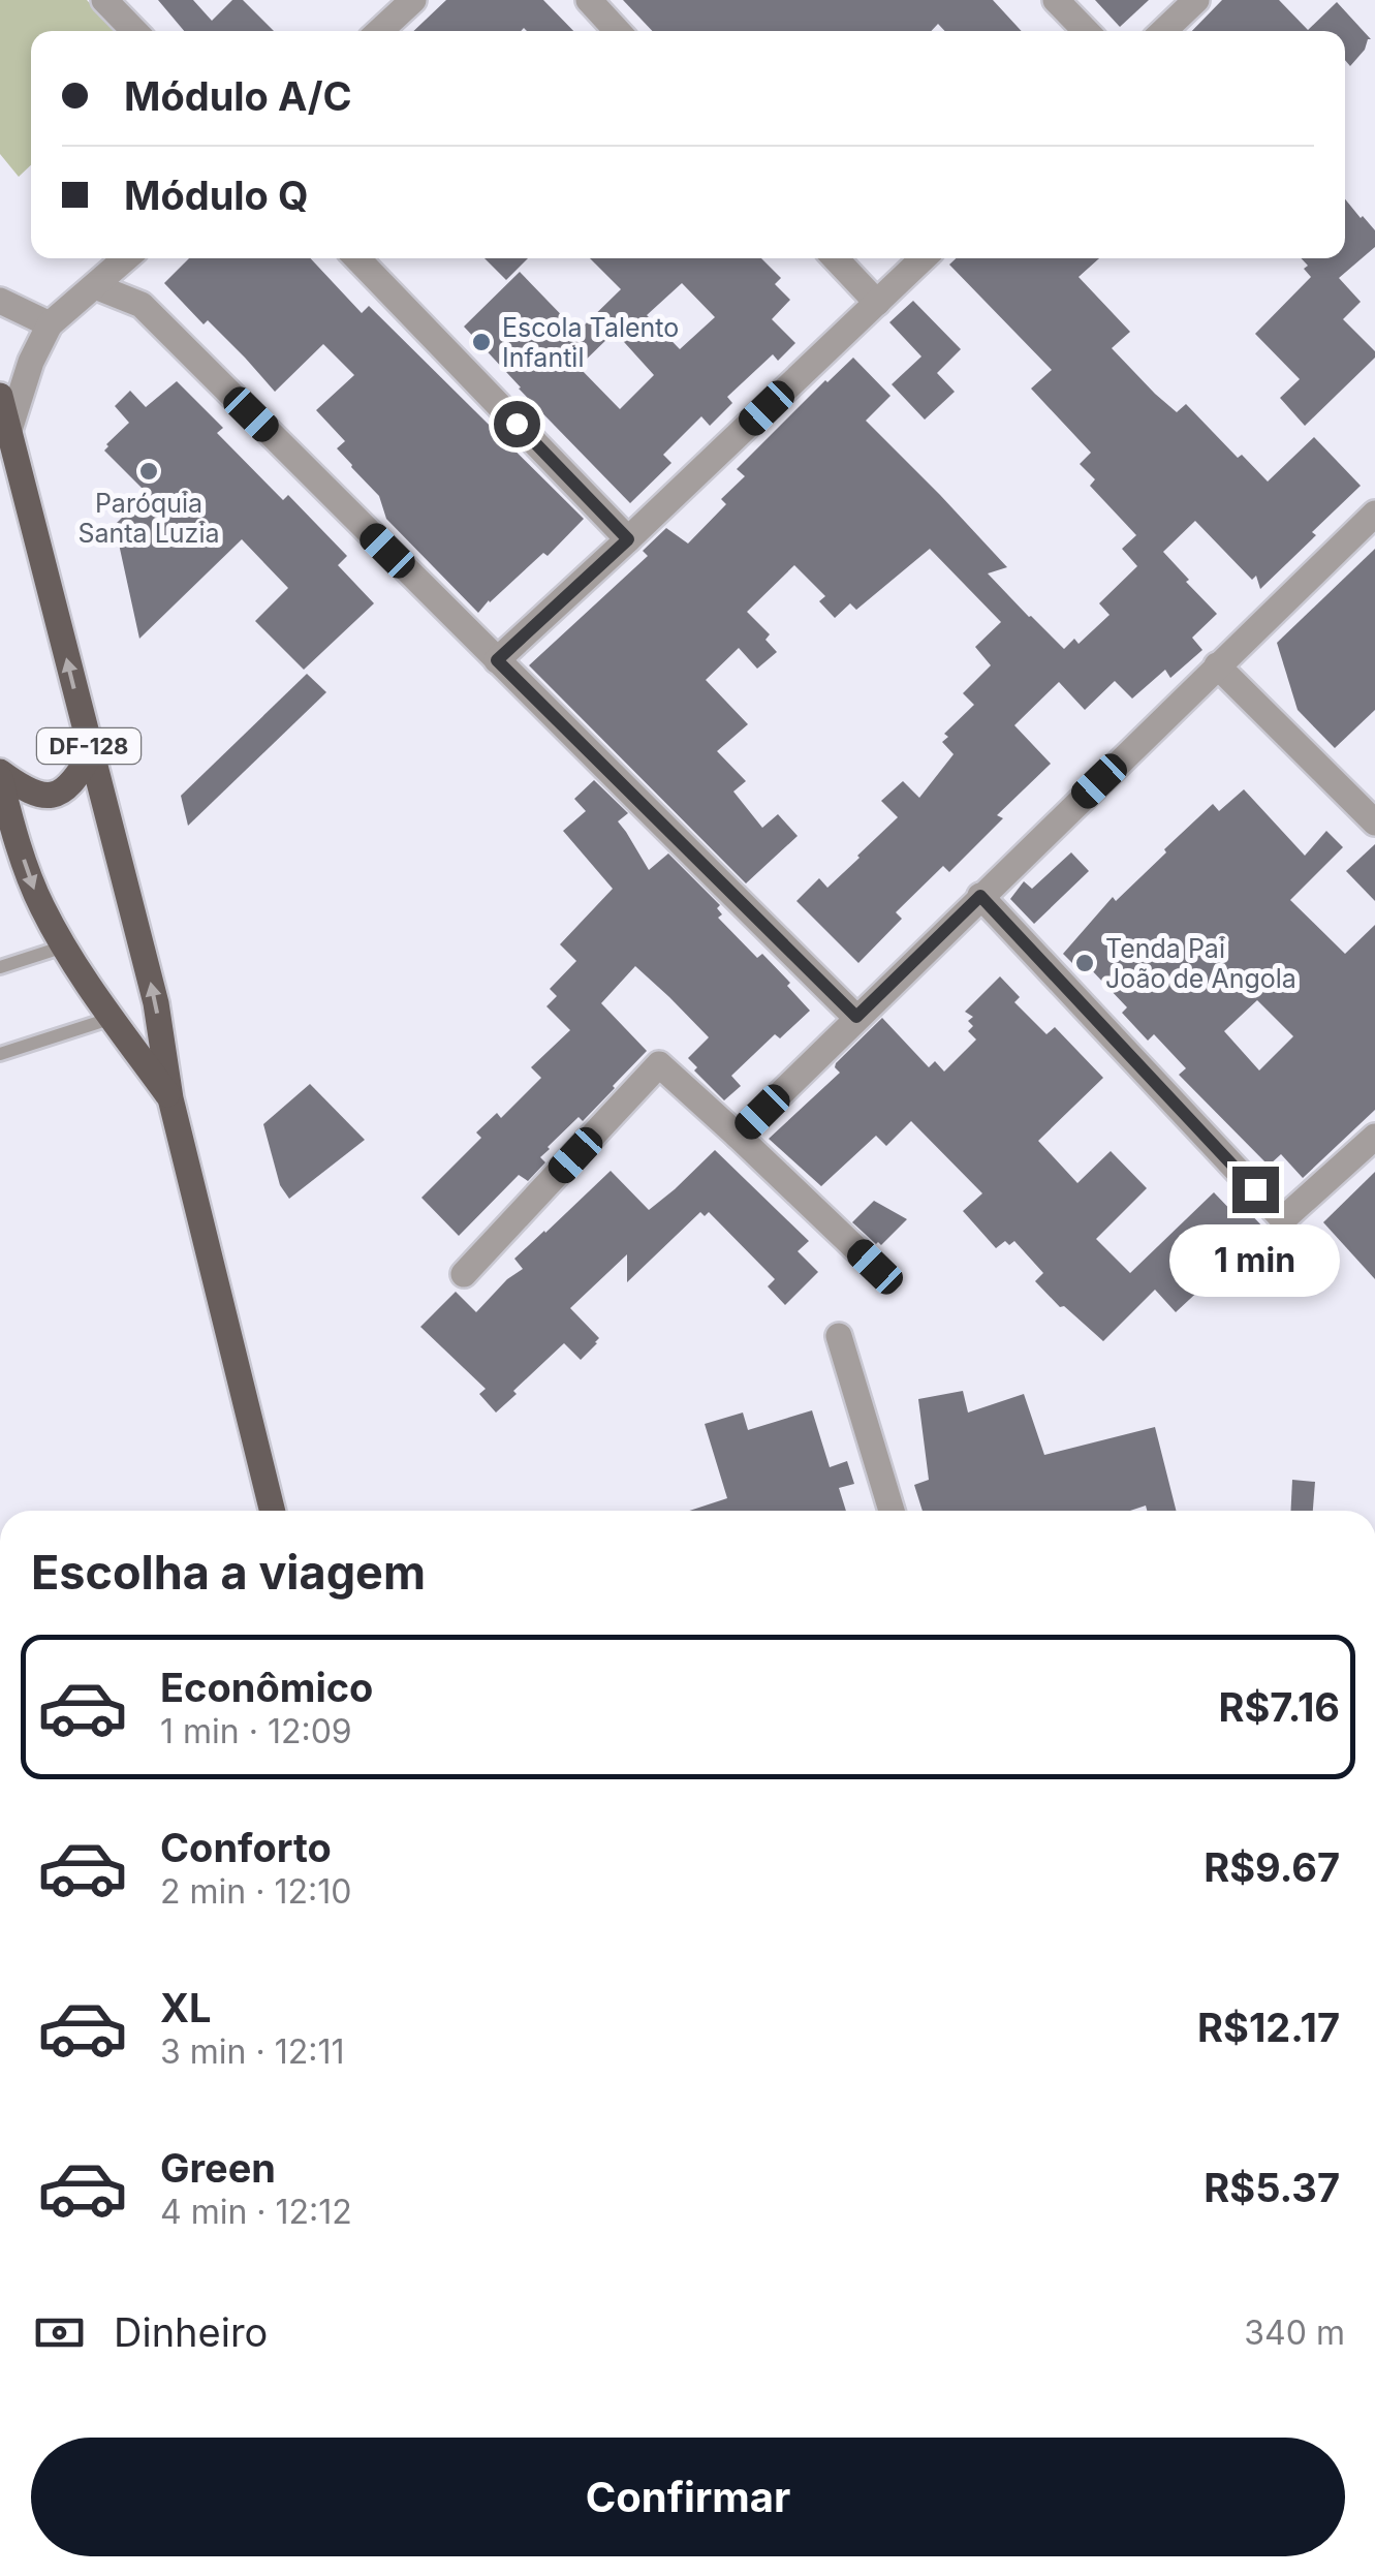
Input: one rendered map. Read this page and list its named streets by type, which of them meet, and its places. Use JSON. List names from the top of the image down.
{
  "streets": {
    "main road": ["DF-128"]
  },
  "places": ["Escola Talento Infantil", "Paróquia Santa Luzia", "Tenda Pai João de Angola"],
  "page": {
    "banner": ["Módulo A/C", "Módulo Q"],
    "bubble": "1 min",
    "heading": "Escolha a viagem",
    "list": [
      {
        "name": "Econômico",
        "note": "1 min · 12:09",
        "value": "R$7.16"
      },
      {
        "name": "Conforto",
        "note": "2 min · 12:10",
        "value": "R$9.67"
      },
      {
        "name": "XL",
        "note": "3 min · 12:11",
        "value": "R$12.17"
      },
      {
        "name": "Green",
        "note": "4 min · 12:12",
        "value": "R$5.37"
      }
    ],
    "pay": ["Dinheiro", "340 m"],
    "buttons": "Confirmar"
  }
}
